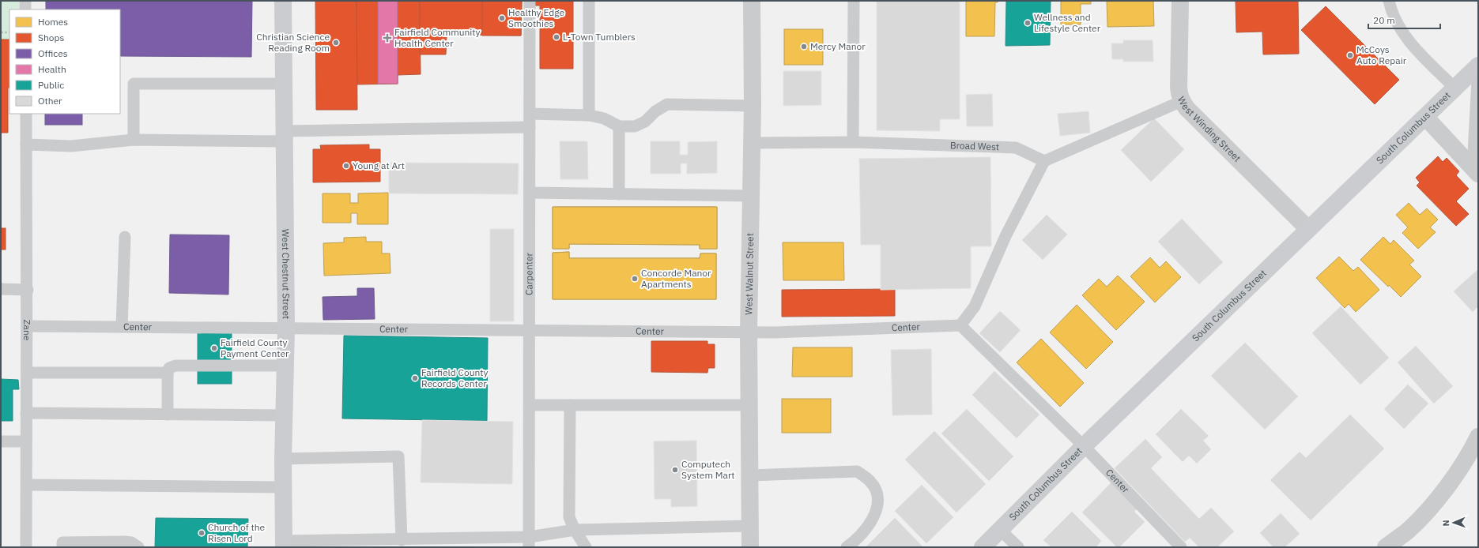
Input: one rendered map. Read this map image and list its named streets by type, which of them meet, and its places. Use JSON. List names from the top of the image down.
{
  "streets": {
    "street": [
      "South Columbus Street",
      "West Winding Street",
      "West Chestnut Street",
      "West Walnut Street"
    ],
    "lane": [
      "Broad West",
      "Carpenter",
      "Center",
      "Zane"
    ]
  },
  "crossings": [
    ["South Columbus Street", "West Winding Street"],
    ["South Columbus Street", "Center"],
    ["Broad West", "West Walnut Street"],
    ["West Chestnut Street", "Center"],
    ["Carpenter", "Center"],
    ["West Walnut Street", "Center"],
    ["Center", "Zane"]
  ],
  "places": {
    "other": [
      "Healthy Edge Smoothies",
      "Wellness and Lifestyle Center",
      "L-Town Tumblers",
      "Christian Science Reading Room",
      "Mercy Manor",
      "McCoys Auto Repair",
      "Young at Art",
      "Concorde Manor Apartments",
      "Fairfield County Payment Center",
      "Fairfield County Records Center",
      "Computech System Mart",
      "Church of the Risen Lord"
    ],
    "health": ["Fairfield Community Health Center"]
  },
  "legend": [
    "Homes",
    "Shops",
    "Offices",
    "Health",
    "Public",
    "Other"
  ],
  "scale_bar": "20 m",
  "north": "left"
}
